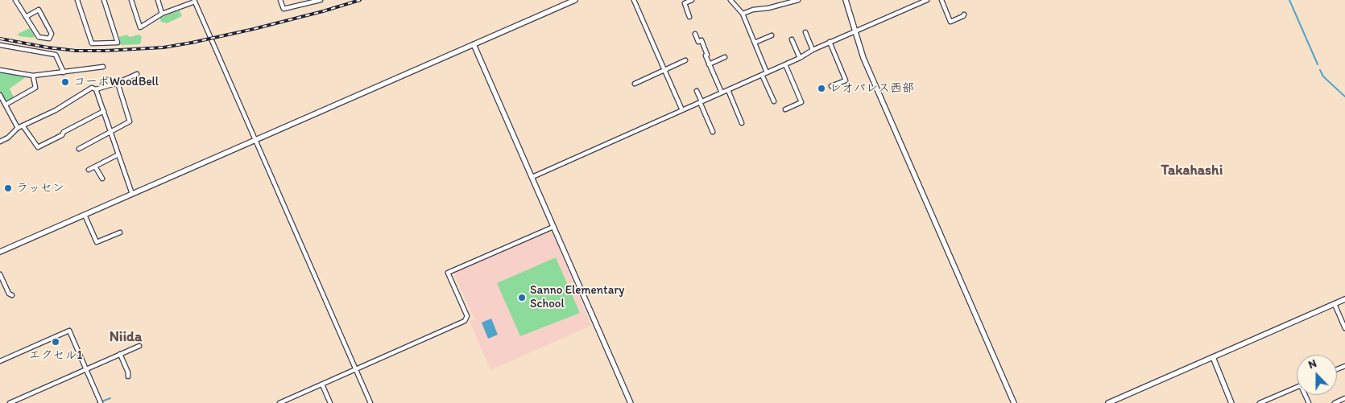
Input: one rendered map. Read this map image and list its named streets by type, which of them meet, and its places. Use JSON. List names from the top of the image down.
{
  "districts": ["Takahashi", "Niida"],
  "places": [
    "コーポWoodBell",
    "レオパレス西部",
    "ラッセン",
    "Sanno Elementary School",
    "エクセル1"
  ],
  "north": "top"
}
